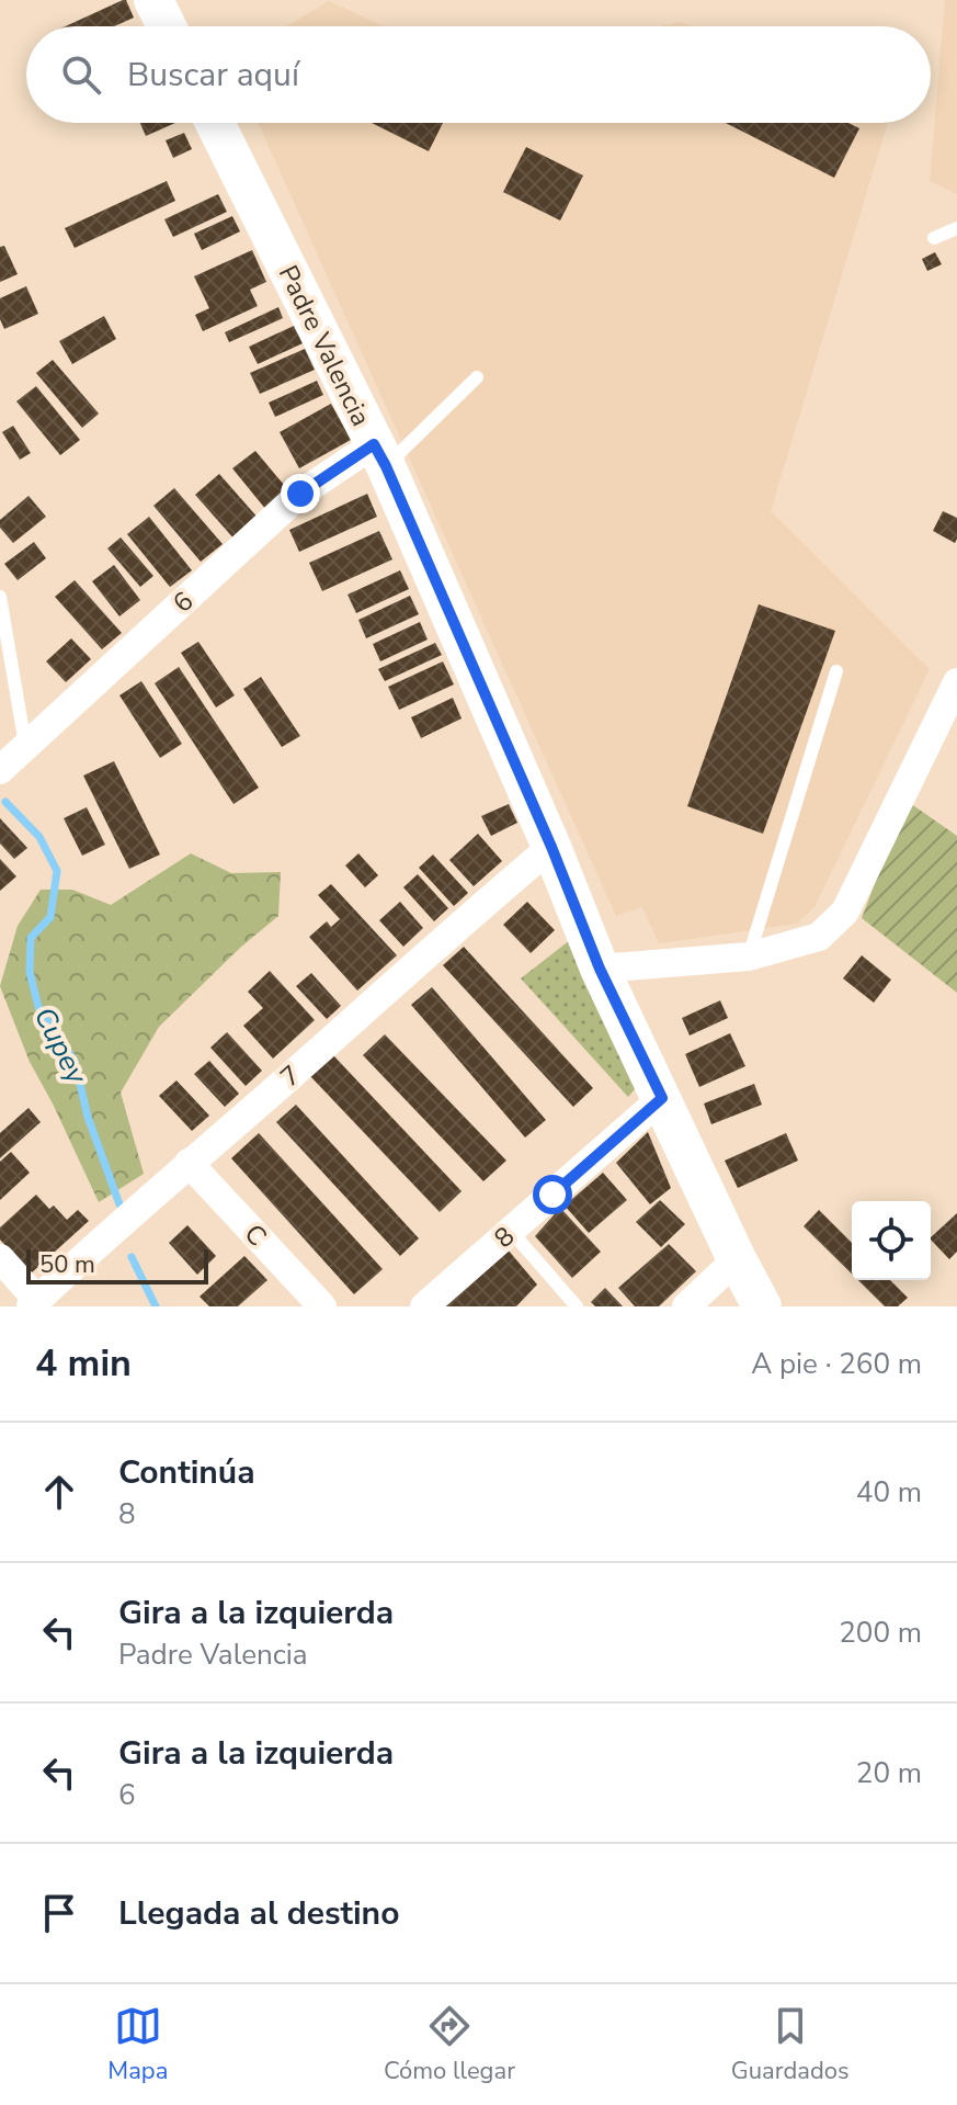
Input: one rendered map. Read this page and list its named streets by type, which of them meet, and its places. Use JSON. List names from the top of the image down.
{
  "streets": {
    "street": [
      "Padre Valencia",
      "6",
      "7",
      "C",
      "8"
    ]
  },
  "crossings": [
    ["Padre Valencia", "6"],
    ["Padre Valencia", "7"],
    ["Padre Valencia", "8"],
    ["7", "C"]
  ],
  "water": ["Cupey"],
  "scale_bar": "50 m",
  "page": {
    "search": "Buscar aquí",
    "scale": "50 m",
    "heading": ["4 min", "A pie · 260 m"],
    "list": [
      ["Continúa", "8", "40 m"],
      ["Gira a la izquierda", "Padre Valencia", "200 m"],
      ["Gira a la izquierda", "6", "20 m"],
      "Llegada al destino"
    ],
    "nav": ["Mapa", "Cómo llegar", "Guardados"]
  }
}
